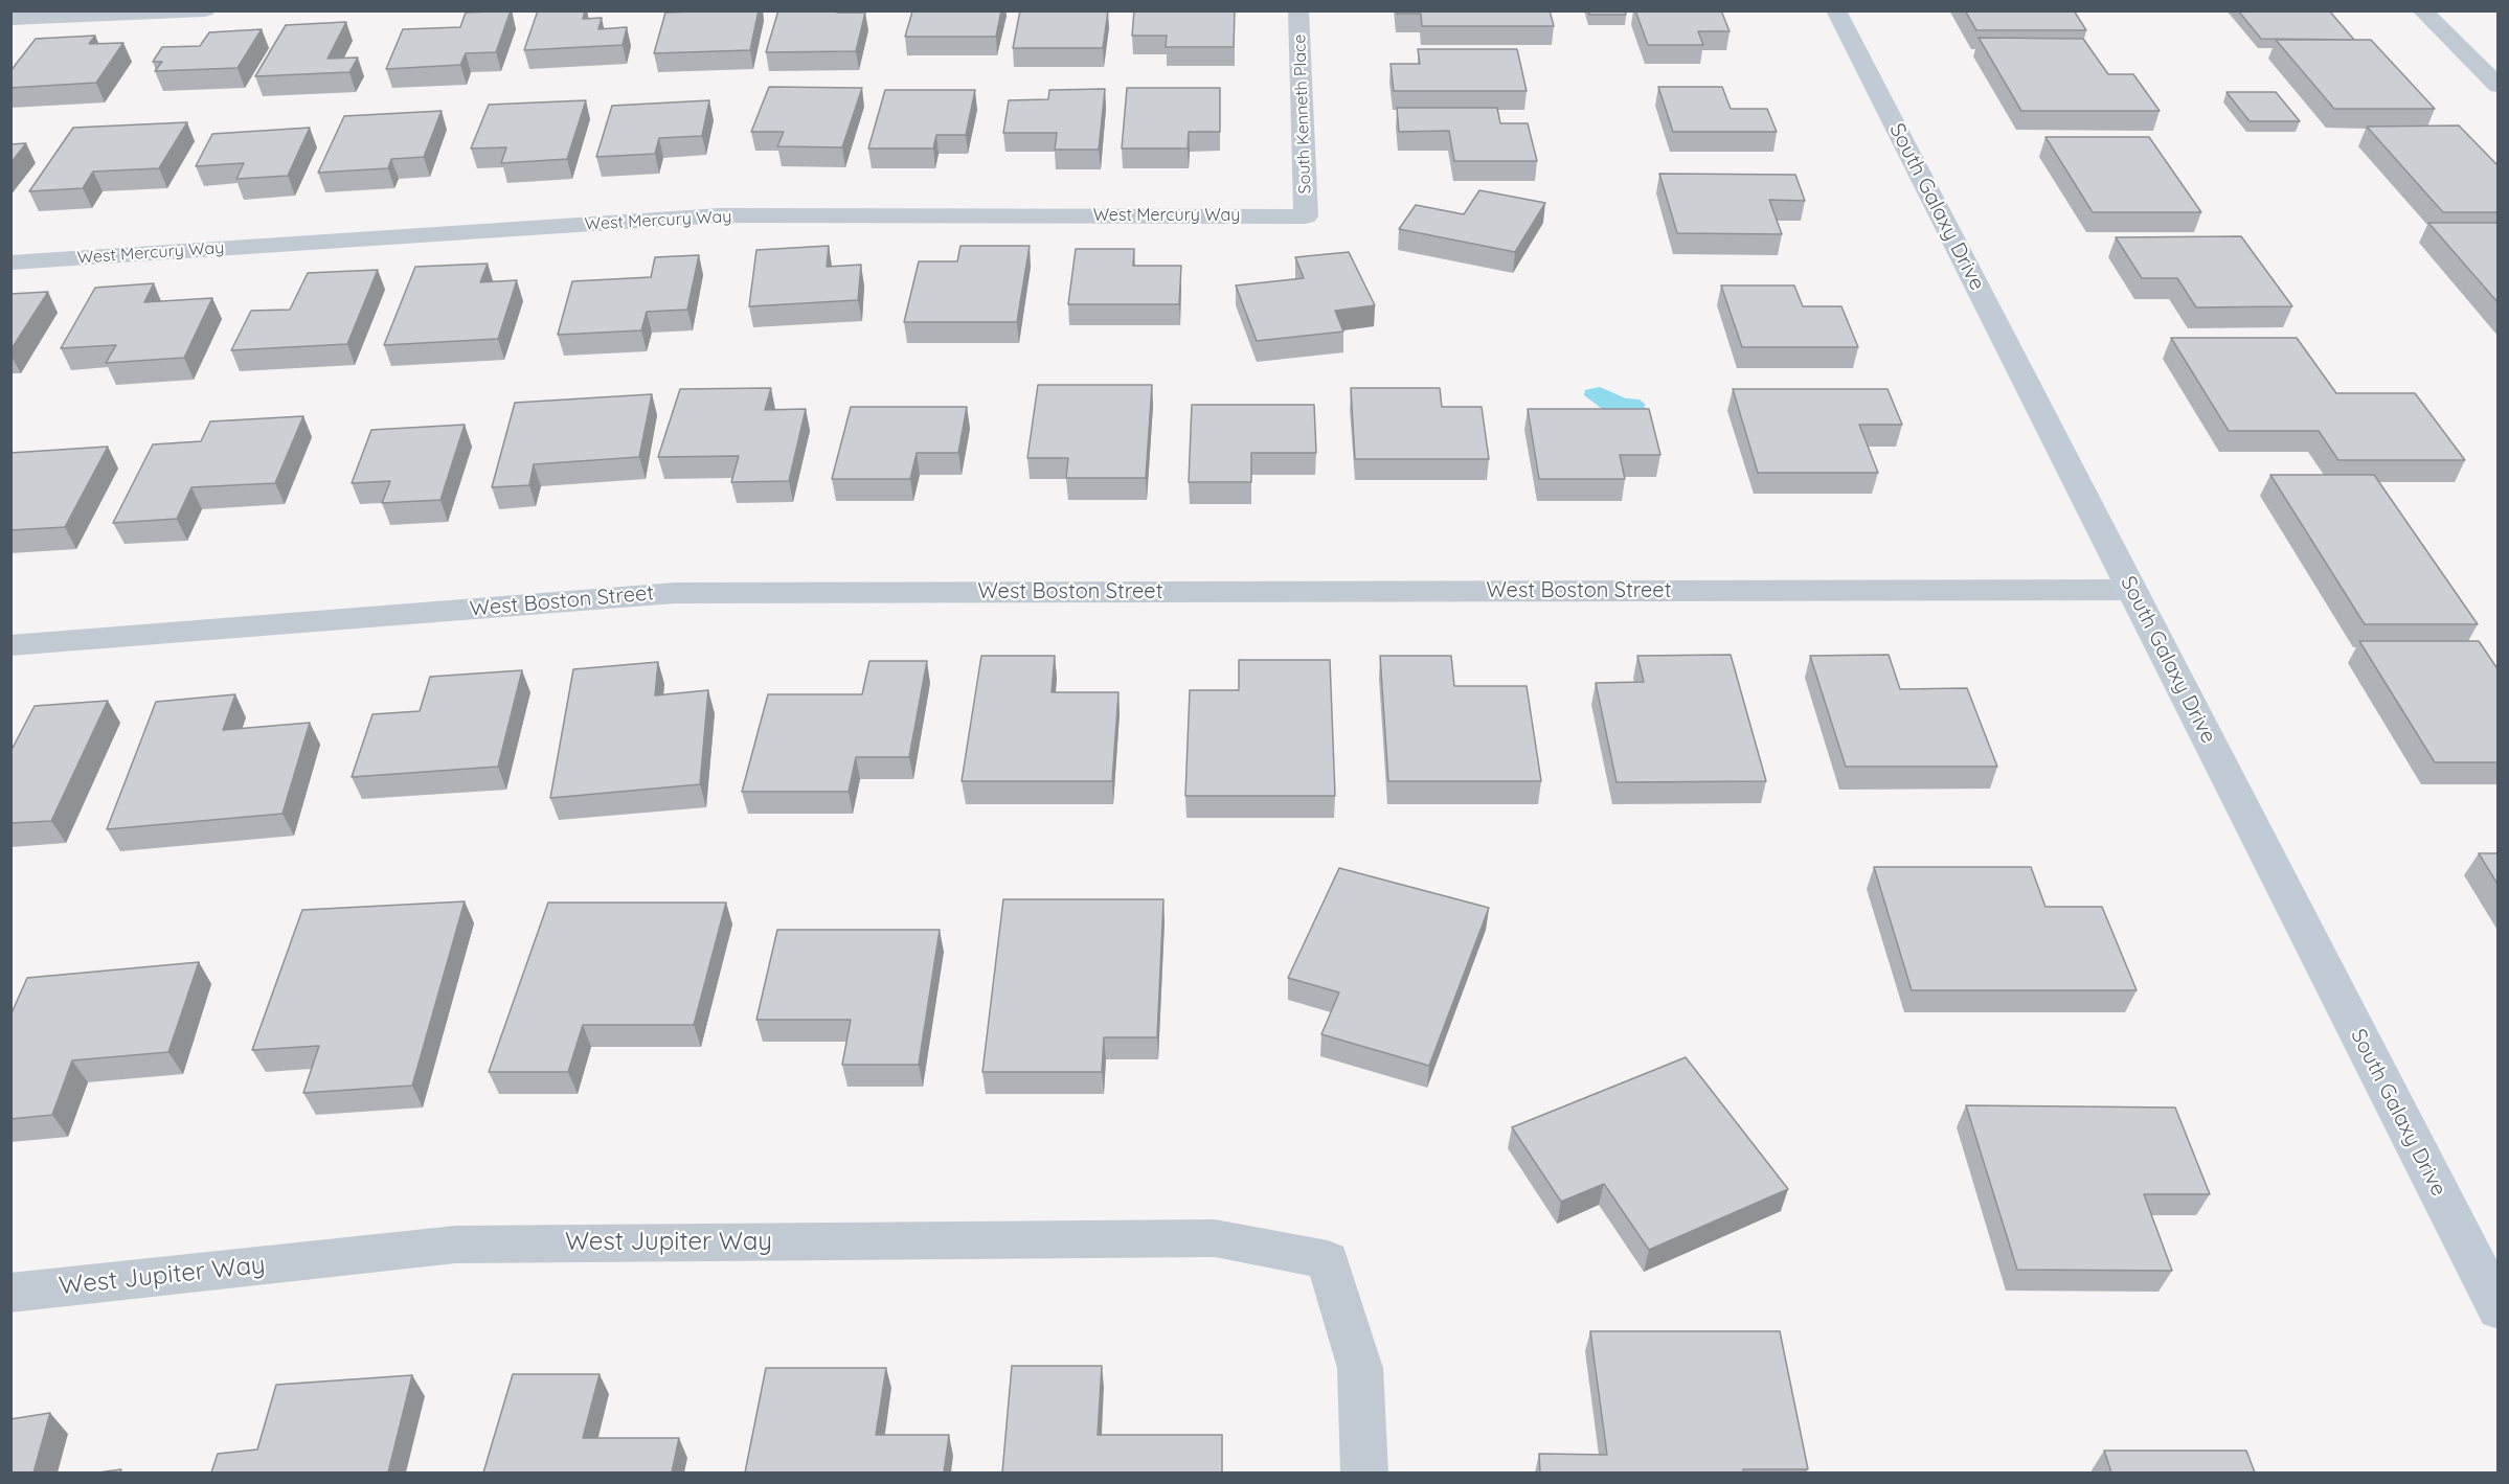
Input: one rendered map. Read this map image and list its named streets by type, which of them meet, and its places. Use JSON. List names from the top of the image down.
{
  "streets": {
    "street": [
      "South Kenneth Place",
      "South Galaxy Drive",
      "West Mercury Way",
      "West Boston Street",
      "West Jupiter Way"
    ]
  },
  "crossings": [
    ["South Kenneth Place", "West Mercury Way"],
    ["South Galaxy Drive", "West Boston Street"]
  ]
}
